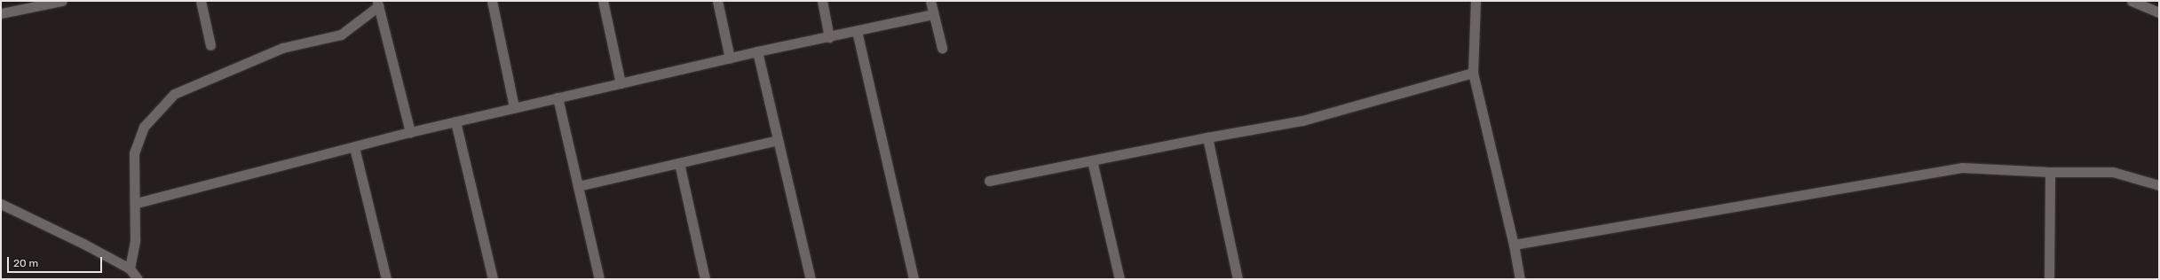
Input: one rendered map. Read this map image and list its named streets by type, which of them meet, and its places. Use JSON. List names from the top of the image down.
{
  "scale_bar": "20 m"
}
